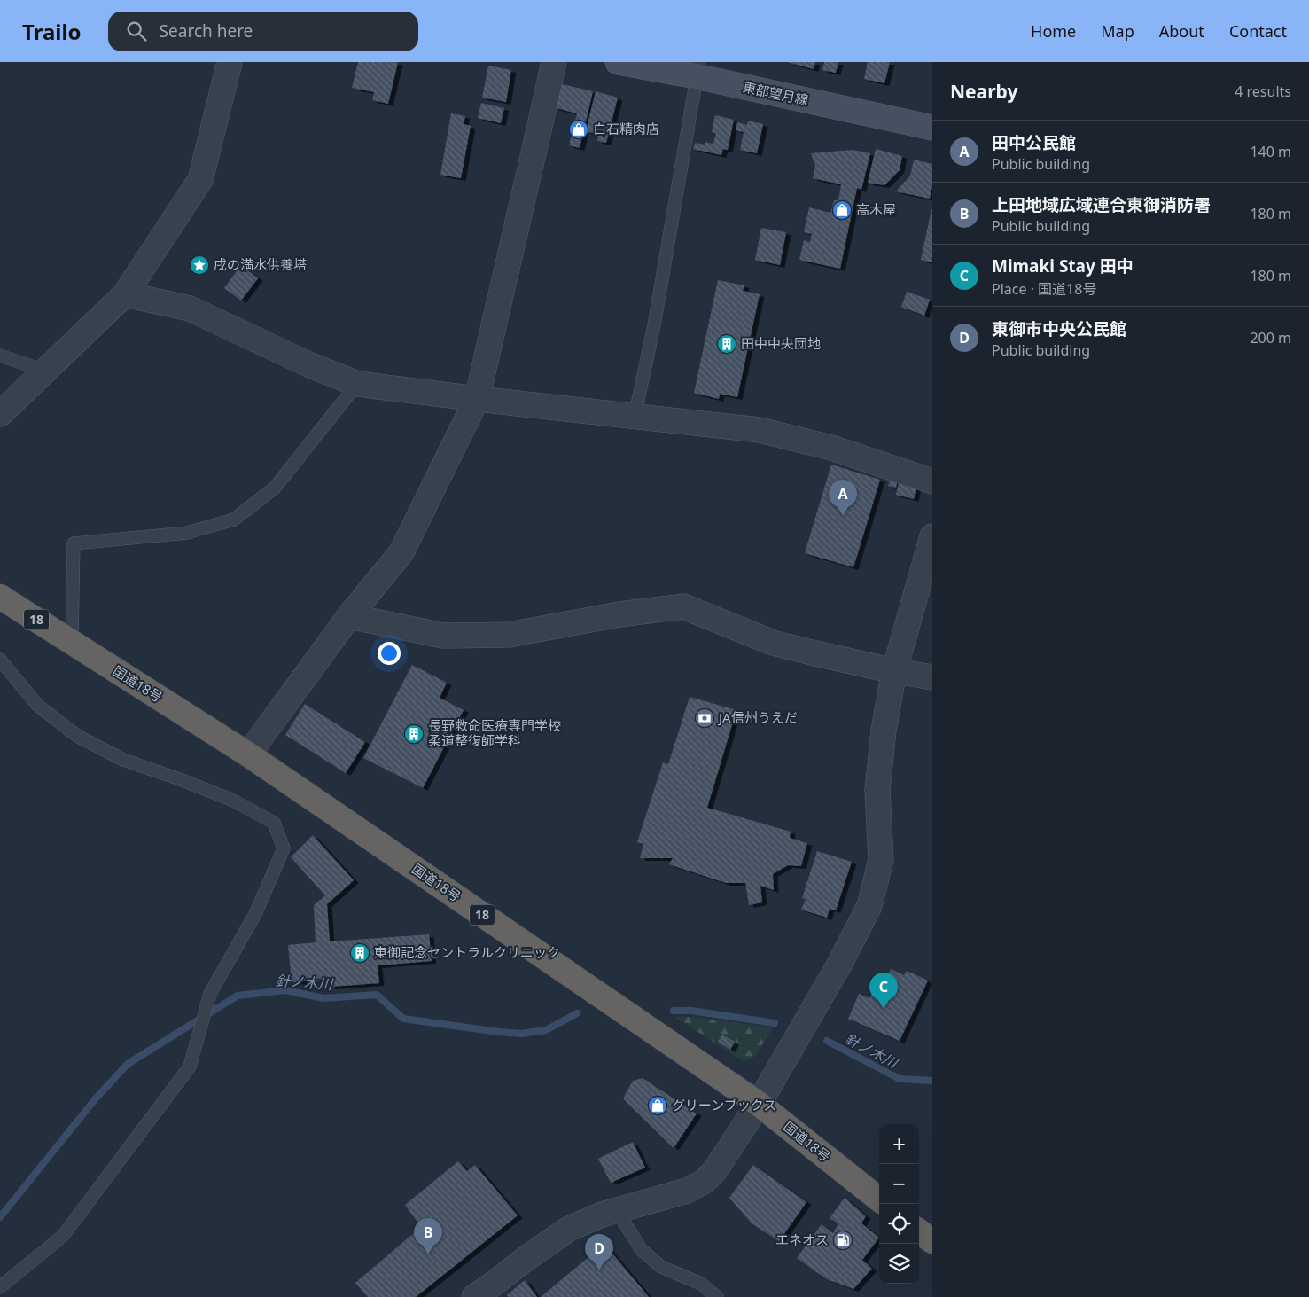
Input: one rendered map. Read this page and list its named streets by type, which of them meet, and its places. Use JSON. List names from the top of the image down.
{
  "streets": {
    "highway": ["18", "国道18号"],
    "main road": ["東部望月線"]
  },
  "water": ["針ノ木川"],
  "places": {
    "shop": ["白石精肉店", "高木屋", "グリーンブックス"],
    "place": ["戌の満水供養塔"],
    "building": ["田中中央団地", "長野救命医療専門学校 柔道整復師学科", "東御記念セントラルクリニック"],
    "bank": ["JA信州うえだ"],
    "fuel station": ["エネオス"]
  },
  "page": {
    "header": "Trailo",
    "search": "Search here",
    "nav": [
      "Home",
      "Map",
      "About",
      "Contact"
    ],
    "heading": ["Nearby", "4 results"],
    "list": [
      {
        "mark": "A",
        "name": "田中公民館",
        "note": "Public building",
        "value": "140 m"
      },
      {
        "mark": "B",
        "name": "上田地域広域連合東御消防署",
        "note": "Public building",
        "value": "180 m"
      },
      {
        "mark": "C",
        "name": "Mimaki Stay 田中",
        "note": "Place · 国道18号",
        "value": "180 m"
      },
      {
        "mark": "D",
        "name": "東御市中央公民館",
        "note": "Public building",
        "value": "200 m"
      }
    ],
    "pins": [
      "A",
      "C",
      "B",
      "D"
    ],
    "map_buttons": ["+", "−"]
  }
}
